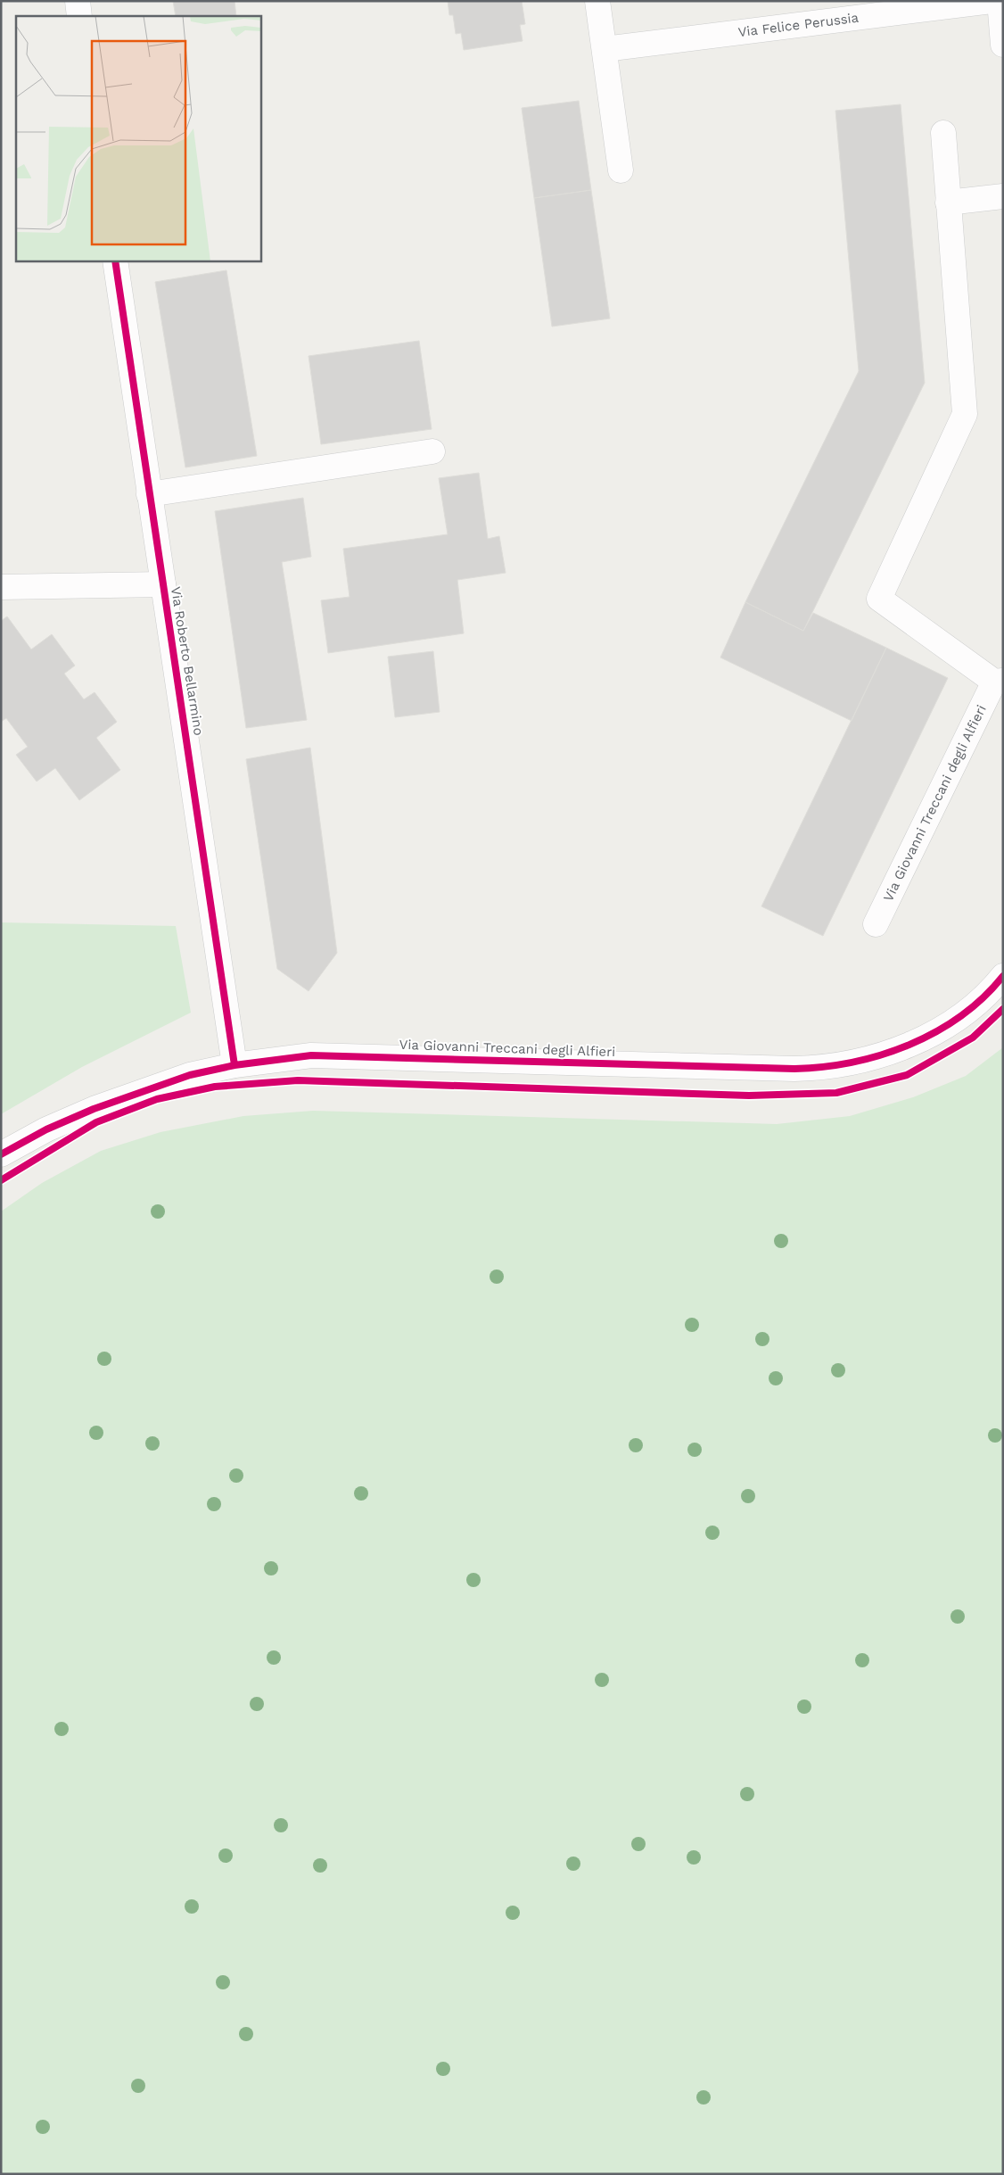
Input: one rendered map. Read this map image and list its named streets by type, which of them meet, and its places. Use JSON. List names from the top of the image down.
{
  "streets": {
    "street": ["Via Felice Perussia", "Via Roberto Bellarmino", "Via Giovanni Treccani degli Alfieri"]
  },
  "crossings": [
    ["Via Roberto Bellarmino", "Via Giovanni Treccani degli Alfieri"]
  ]
}
